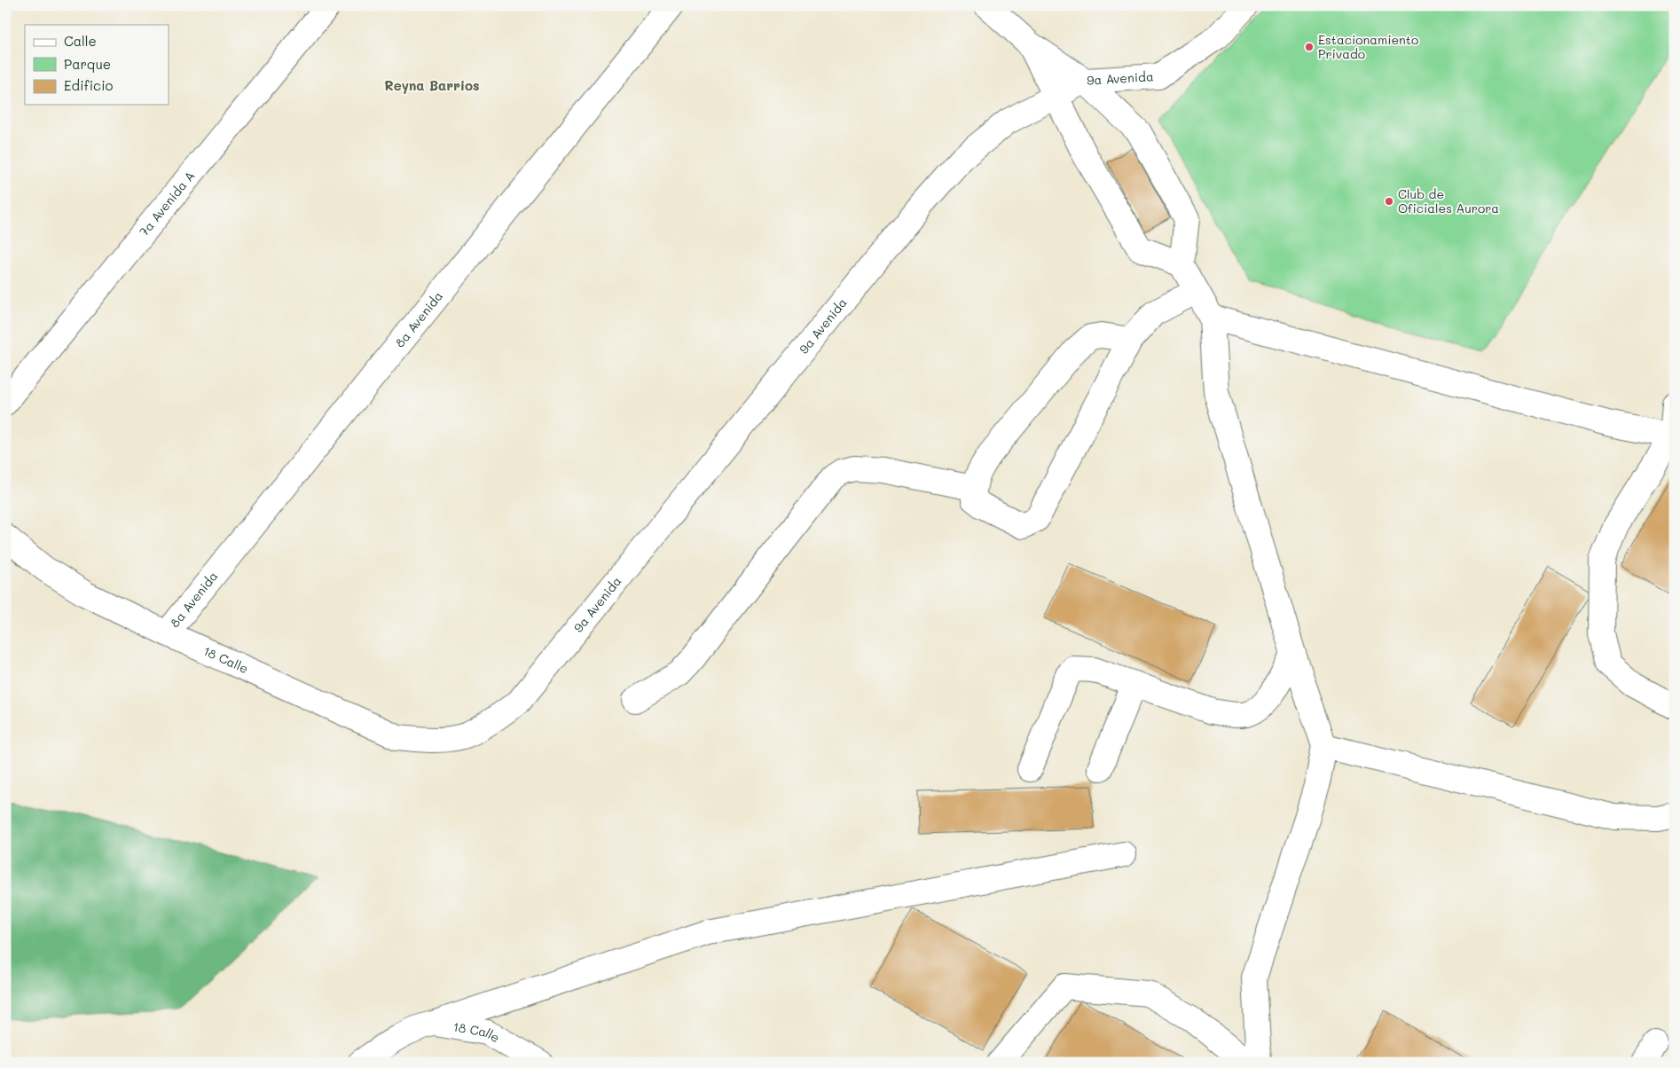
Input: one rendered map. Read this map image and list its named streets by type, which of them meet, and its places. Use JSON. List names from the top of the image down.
{
  "streets": {
    "street": [
      "9a Avenida",
      "7a Avenida A",
      "8a Avenida",
      "18 Calle"
    ]
  },
  "crossings": [
    ["9a Avenida", "18 Calle"],
    ["8a Avenida", "18 Calle"]
  ],
  "districts": ["Reyna Barrios"],
  "places": ["Estacionamiento Privado", "Club de Oficiales Aurora"],
  "legend": ["Calle", "Parque", "Edificio"]
}
